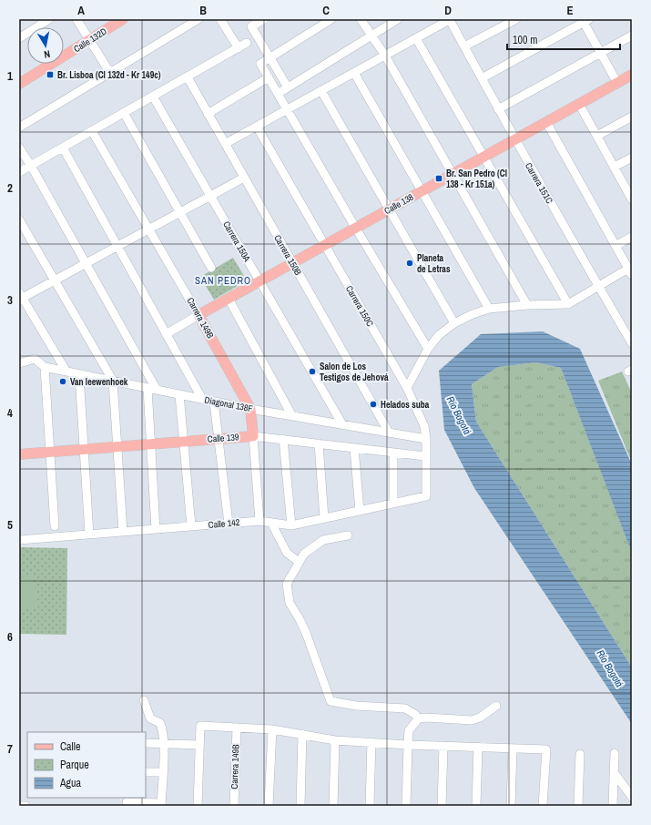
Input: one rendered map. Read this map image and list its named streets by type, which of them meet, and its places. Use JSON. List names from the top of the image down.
{
  "streets": {
    "main road": [
      "Calle 132D",
      "Calle 138",
      "Carrera 149B",
      "Calle 139"
    ],
    "street": [
      "Carrera 151C",
      "Carrera 150A",
      "Carrera 150B",
      "Carrera 150C",
      "Diagonal 138F",
      "Calle 142"
    ]
  },
  "crossings": [
    ["Carrera 151C", "Calle 138"],
    ["Calle 138", "Carrera 150A"],
    ["Calle 138", "Carrera 150B"],
    ["Calle 138", "Carrera 150C"],
    ["Calle 138", "Carrera 149B"],
    ["Carrera 150A", "Diagonal 138F"],
    ["Carrera 150B", "Diagonal 138F"],
    ["Carrera 150C", "Diagonal 138F"],
    ["Carrera 150C", "Calle 139"],
    ["Carrera 150C", "Calle 142"],
    ["Carrera 149B", "Diagonal 138F"],
    ["Carrera 149B", "Calle 139"],
    ["Carrera 149B", "Calle 142"]
  ],
  "districts": ["SAN PEDRO"],
  "water": ["Río Bogotá"],
  "places": {
    "transit": ["Br. Lisboa (Cl 132d - Kr 149c)", "Br. San Pedro (Cl 138 - Kr 151a)"],
    "other": [
      "Planeta de Letras",
      "Salon de Los Testigos de Jehová",
      "Van leewenhoek",
      "Helados suba"
    ]
  },
  "legend": ["Calle", "Parque", "Agua"],
  "scale_bar": "100 m",
  "north": "bottom",
  "grid": {
    "columns": [
      "A",
      "B",
      "C",
      "D",
      "E"
    ],
    "rows": [
      "1",
      "2",
      "3",
      "4",
      "5",
      "6",
      "7"
    ]
  }
}
